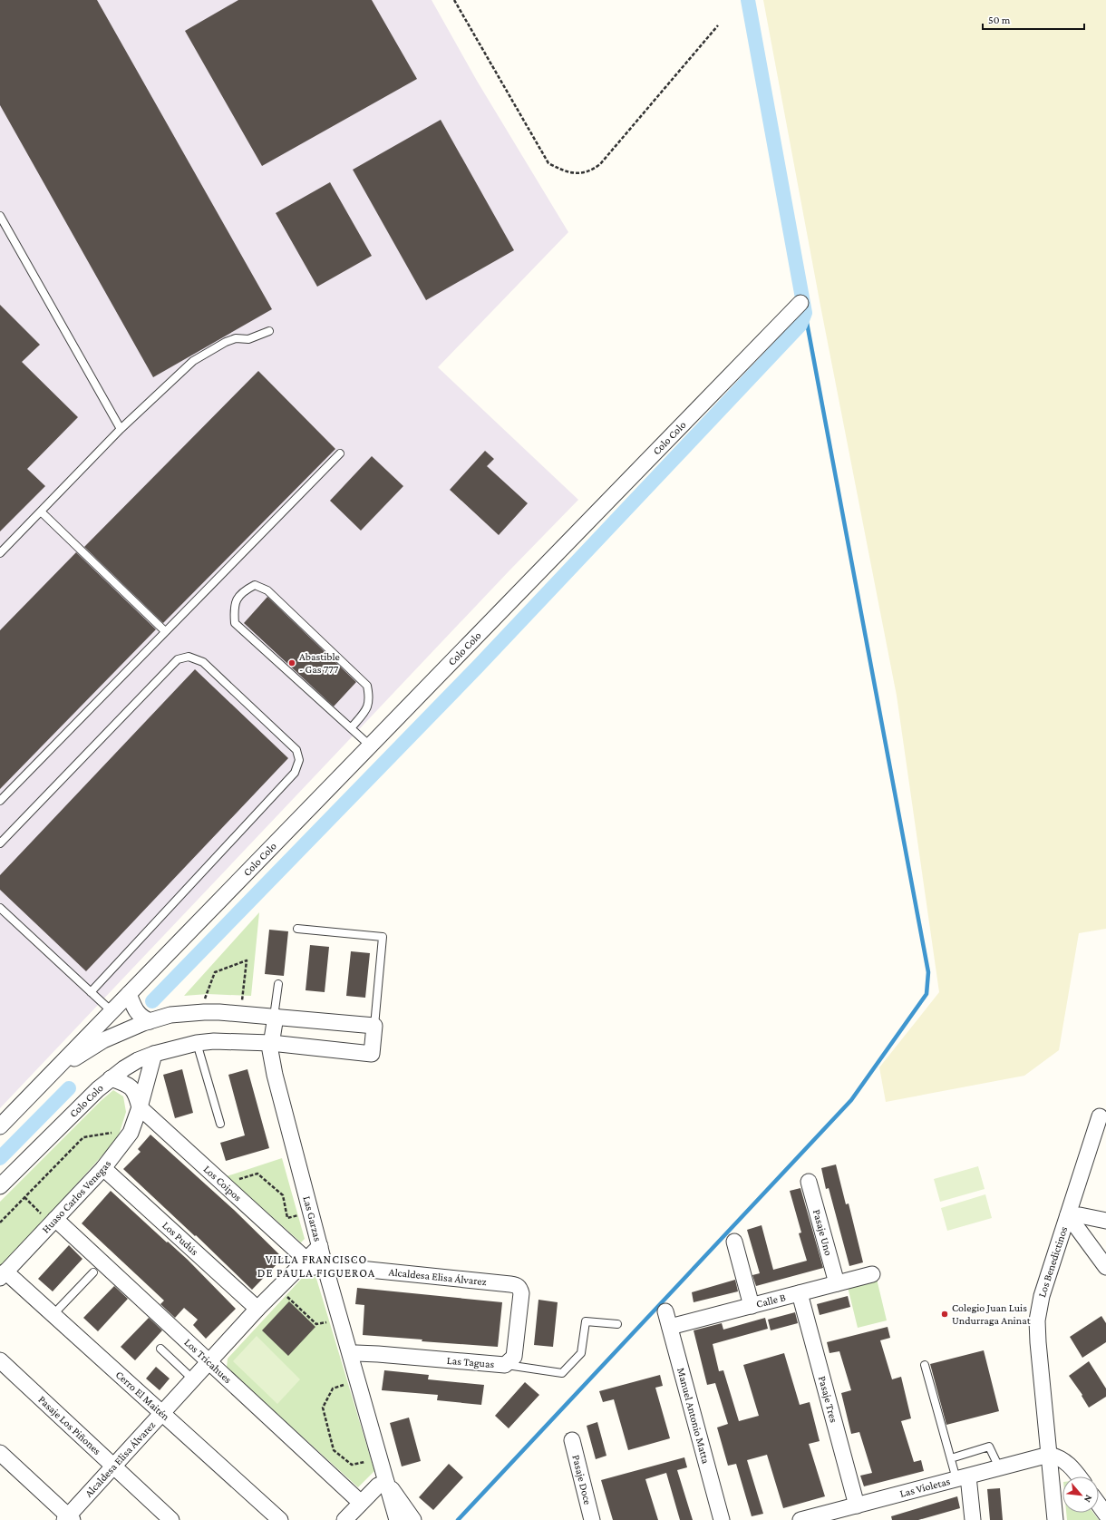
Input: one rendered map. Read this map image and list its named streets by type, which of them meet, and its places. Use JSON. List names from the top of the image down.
{
  "streets": {
    "street": [
      "Colo Colo",
      "Los Coipos",
      "Huaso Carlos Venegas",
      "Las Garzas",
      "Pasaje Uno",
      "Los Pudús",
      "Los Benedictinos",
      "Alcaldesa Elisa Álvarez",
      "Calle B",
      "Los Tricahues",
      "Las Taguas",
      "Cerro El Maitén",
      "Pasaje Tres",
      "Manuel Antonio Matta",
      "Pasaje Los Piñones",
      "Pasaje Doce",
      "Las Violetas"
    ]
  },
  "crossings": [
    ["Colo Colo", "Huaso Carlos Venegas"],
    ["Colo Colo", "Las Garzas"],
    ["Los Coipos", "Huaso Carlos Venegas"],
    ["Los Coipos", "Alcaldesa Elisa Álvarez"],
    ["Huaso Carlos Venegas", "Los Pudús"],
    ["Huaso Carlos Venegas", "Los Tricahues"],
    ["Huaso Carlos Venegas", "Cerro El Maitén"],
    ["Las Garzas", "Alcaldesa Elisa Álvarez"],
    ["Las Garzas", "Las Taguas"],
    ["Pasaje Uno", "Calle B"],
    ["Los Pudús", "Alcaldesa Elisa Álvarez"],
    ["Los Benedictinos", "Las Violetas"],
    ["Alcaldesa Elisa Álvarez", "Los Tricahues"],
    ["Alcaldesa Elisa Álvarez", "Las Taguas"],
    ["Alcaldesa Elisa Álvarez", "Cerro El Maitén"],
    ["Alcaldesa Elisa Álvarez", "Pasaje Los Piñones"],
    ["Calle B", "Pasaje Tres"],
    ["Calle B", "Manuel Antonio Matta"],
    ["Pasaje Tres", "Las Violetas"]
  ],
  "districts": ["VILLA FRANCISCO DE PAULA FIGUEROA"],
  "places": ["Abastible - Gas 777", "Colegio Juan Luis Undurraga Aninat"],
  "scale_bar": "50 m",
  "north": "bottom right"
}
